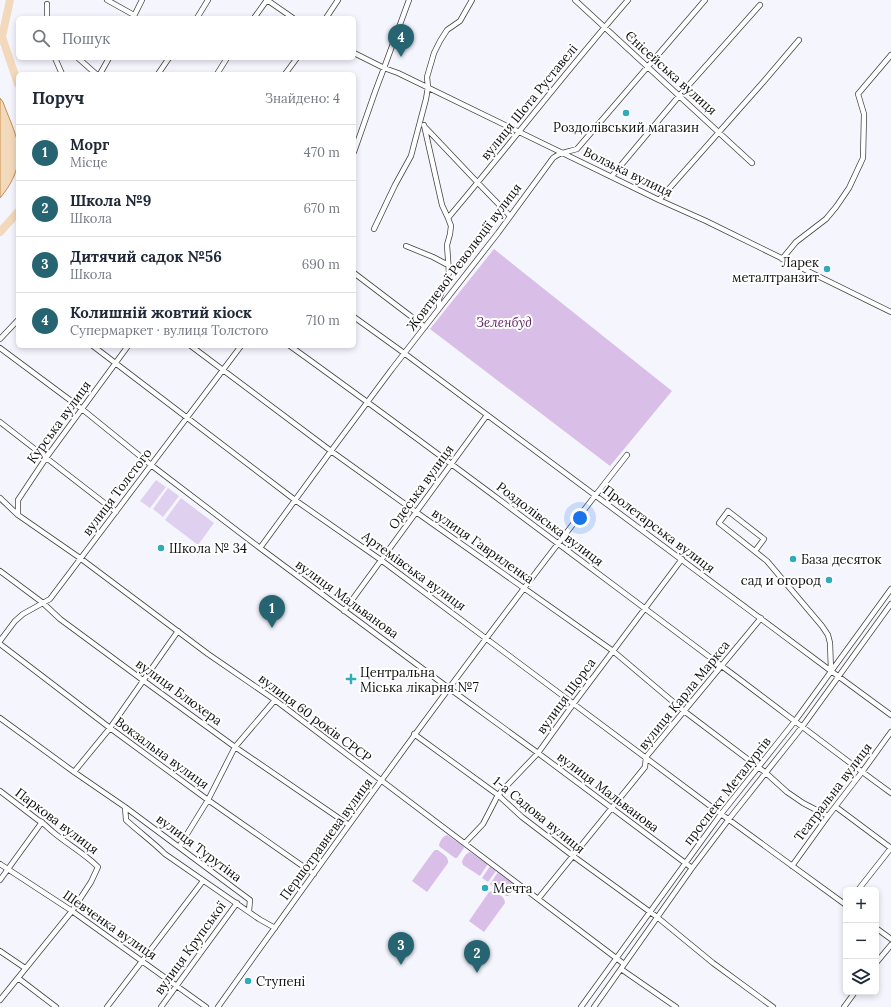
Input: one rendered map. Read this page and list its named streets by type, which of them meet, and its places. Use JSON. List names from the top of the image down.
{
  "streets": {
    "street": [
      "Єнісейська вулиця",
      "вулиця Шота Руставелі",
      "Волзька вулиця",
      "Жовтневої Революції вулиця",
      "Курська вулиця",
      "Одеська вулиця",
      "вулиця Толстого",
      "Роздолівська вулиця",
      "Пролетарська вулиця",
      "вулиця Гавриленка",
      "Артемівська вулиця",
      "вулиця Мальванова",
      "вулиця Блюхера",
      "вулиця Карла Маркса",
      "вулиця Щорса",
      "вулиця 60 років СРСР",
      "Вокзальна вулиця",
      "проспект Металургів",
      "Театральна вулиця",
      "1-а Садова вулиця",
      "Паркова вулиця",
      "Першотравнева вулиця",
      "вулиця Турутіна",
      "Шевченка вулиця",
      "вулиця Крупської"
    ]
  },
  "crossings": [
    ["Єнісейська вулиця", "вулиця Шота Руставелі"],
    ["Єнісейська вулиця", "Жовтневої Революції вулиця"],
    ["вулиця Шота Руставелі", "Волзька вулиця"],
    ["Волзька вулиця", "Жовтневої Революції вулиця"],
    ["Жовтневої Революції вулиця", "Роздолівська вулиця"],
    ["Жовтневої Революції вулиця", "Пролетарська вулиця"],
    ["Жовтневої Революції вулиця", "вулиця Гавриленка"],
    ["Жовтневої Революції вулиця", "Артемівська вулиця"],
    ["Жовтневої Революції вулиця", "вулиця Мальванова"],
    ["Курська вулиця", "Артемівська вулиця"],
    ["Курська вулиця", "вулиця Мальванова"],
    ["Курська вулиця", "вулиця 60 років СРСР"],
    ["Одеська вулиця", "Роздолівська вулиця"],
    ["Одеська вулиця", "Пролетарська вулиця"],
    ["Одеська вулиця", "вулиця Гавриленка"],
    ["Одеська вулиця", "Артемівська вулиця"],
    ["Одеська вулиця", "вулиця Мальванова"],
    ["вулиця Толстого", "вулиця Гавриленка"],
    ["вулиця Толстого", "Артемівська вулиця"],
    ["вулиця Толстого", "вулиця Мальванова"],
    ["вулиця Толстого", "вулиця Блюхера"],
    ["вулиця Толстого", "вулиця 60 років СРСР"],
    ["вулиця Толстого", "Вокзальна вулиця"],
    ["Роздолівська вулиця", "вулиця Карла Маркса"],
    ["Роздолівська вулиця", "вулиця Щорса"],
    ["Роздолівська вулиця", "проспект Металургів"],
    ["Роздолівська вулиця", "Першотравнева вулиця"],
    ["Пролетарська вулиця", "вулиця Карла Маркса"],
    ["Пролетарська вулиця", "вулиця Щорса"],
    ["Пролетарська вулиця", "проспект Металургів"],
    ["Пролетарська вулиця", "Першотравнева вулиця"],
    ["вулиця Гавриленка", "вулиця Карла Маркса"],
    ["вулиця Гавриленка", "вулиця Щорса"],
    ["вулиця Гавриленка", "проспект Металургів"],
    ["вулиця Гавриленка", "Першотравнева вулиця"],
    ["Артемівська вулиця", "вулиця Карла Маркса"],
    ["Артемівська вулиця", "вулиця Щорса"],
    ["Артемівська вулиця", "проспект Металургів"],
    ["Артемівська вулиця", "Першотравнева вулиця"],
    ["вулиця Мальванова", "вулиця Карла Маркса"],
    ["вулиця Мальванова", "вулиця Щорса"],
    ["вулиця Мальванова", "проспект Металургів"],
    ["вулиця Мальванова", "Першотравнева вулиця"],
    ["вулиця Блюхера", "Першотравнева вулиця"],
    ["вулиця Карла Маркса", "вулиця 60 років СРСР"],
    ["вулиця Карла Маркса", "1-а Садова вулиця"],
    ["вулиця Щорса", "вулиця 60 років СРСР"],
    ["вулиця Щорса", "1-а Садова вулиця"],
    ["вулиця 60 років СРСР", "проспект Металургів"],
    ["вулиця 60 років СРСР", "Першотравнева вулиця"],
    ["Вокзальна вулиця", "Першотравнева вулиця"],
    ["проспект Металургів", "1-а Садова вулиця"],
    ["1-а Садова вулиця", "Першотравнева вулиця"],
    ["Паркова вулиця", "Шевченка вулиця"],
    ["Першотравнева вулиця", "вулиця Турутіна"],
    ["вулиця Турутіна", "вулиця Крупської"],
    ["Шевченка вулиця", "вулиця Крупської"]
  ],
  "parks": ["Зеленбуд"],
  "places": {
    "other": [
      "Роздолівський магазин",
      "Ларек металтранзит",
      "Школа № 34",
      "База десяток",
      "сад и огород",
      "Мечта",
      "Ступені"
    ],
    "health": ["Центральна Міська лікарня №7"]
  },
  "page": {
    "search": "Пошук",
    "pins": [
      "4",
      "1",
      "3",
      "2"
    ],
    "heading": ["Поруч", "Знайдено: 4"],
    "list": [
      {
        "mark": "1",
        "name": "Морг",
        "note": "Місце",
        "value": "470 m"
      },
      {
        "mark": "2",
        "name": "Школа №9",
        "note": "Школа",
        "value": "670 m"
      },
      {
        "mark": "3",
        "name": "Дитячий садок №56",
        "note": "Школа",
        "value": "690 m"
      },
      {
        "mark": "4",
        "name": "Колишній жовтий кіоск",
        "note": "Супермаркет · вулиця Толстого",
        "value": "710 m"
      }
    ],
    "map_buttons": ["+", "−"]
  }
}
